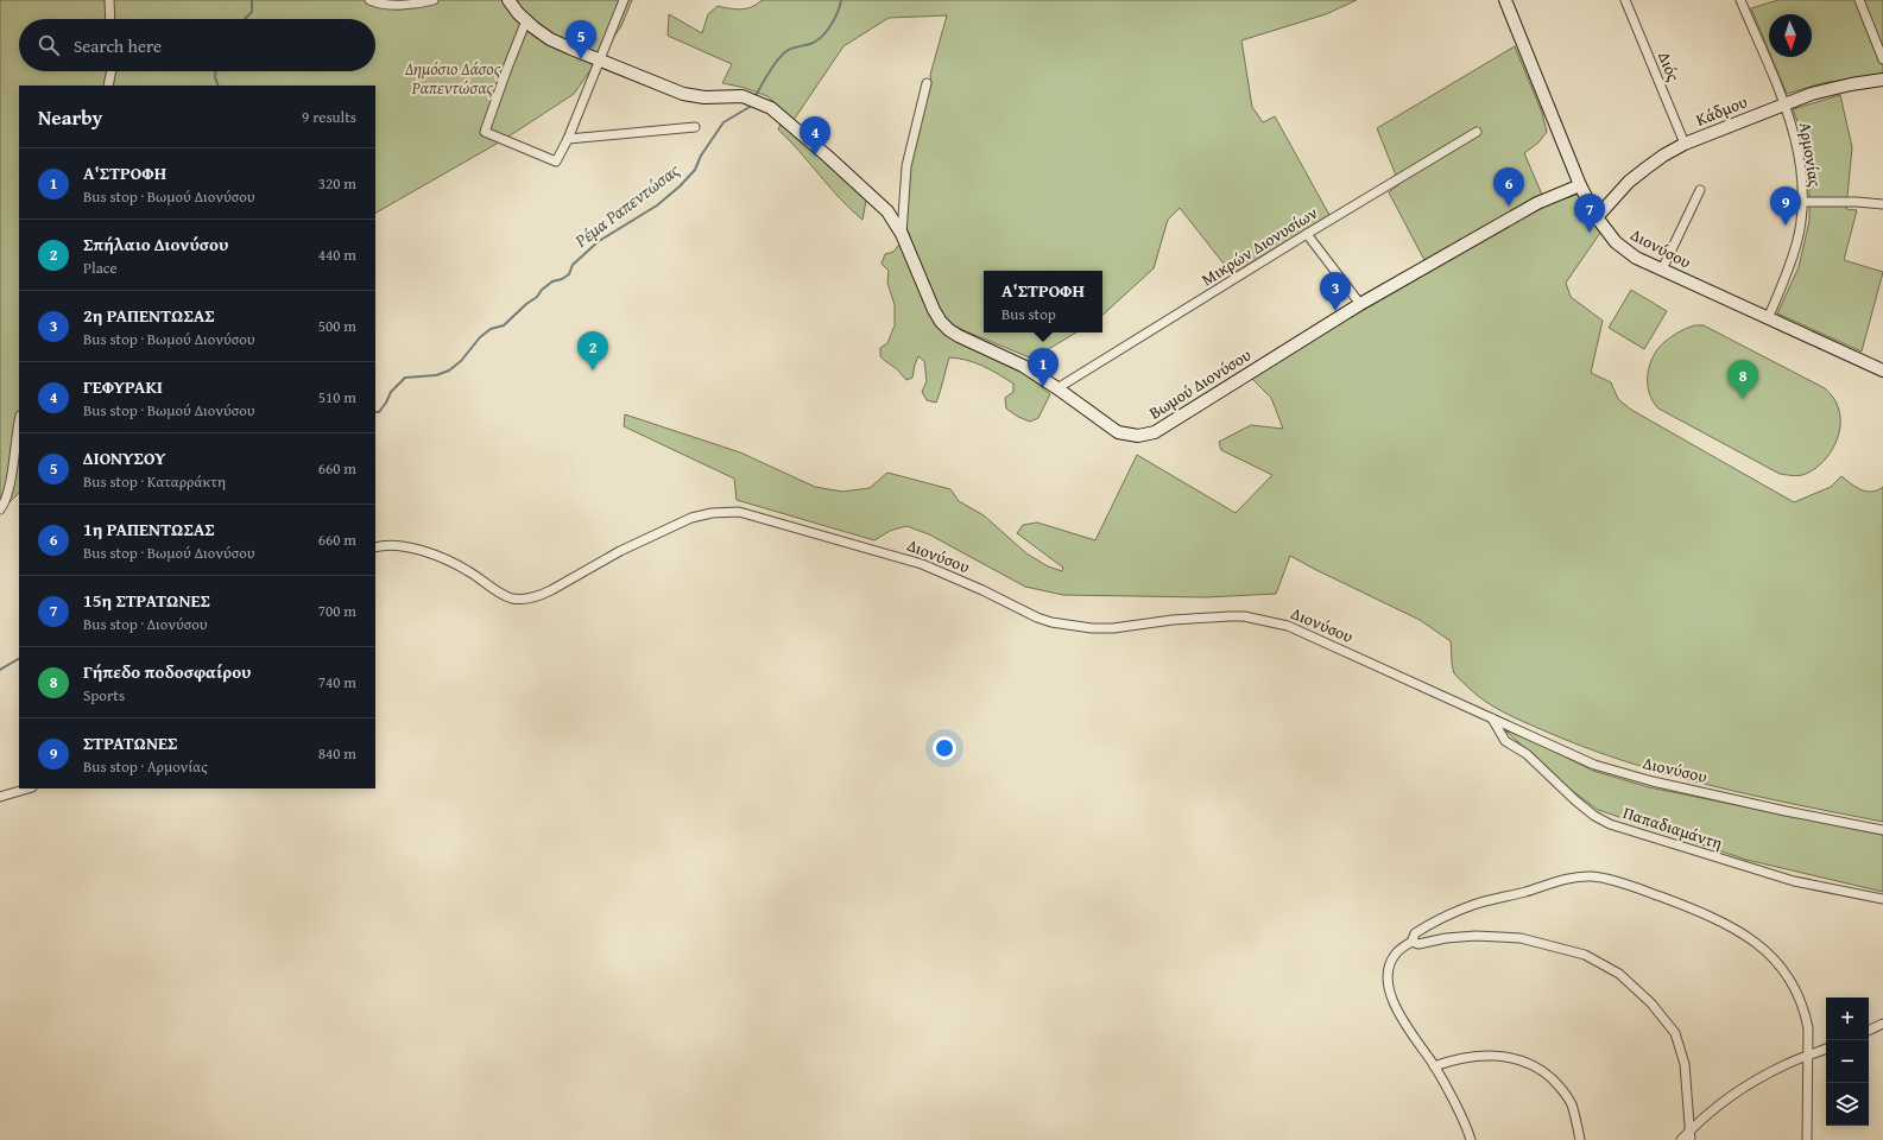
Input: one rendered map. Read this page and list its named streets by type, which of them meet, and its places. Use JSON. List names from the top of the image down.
{
  "streets": {
    "street": [
      "Διός",
      "Κάδμου",
      "Αρμονίας",
      "Μικρών Διονυσίων",
      "Διονύσου",
      "Βωμού Διονύσου",
      "Παπαδιαμάντη"
    ]
  },
  "crossings": [
    ["Διός", "Κάδμου"],
    ["Κάδμου", "Αρμονίας"],
    ["Κάδμου", "Διονύσου"],
    ["Αρμονίας", "Διονύσου"],
    ["Μικρών Διονυσίων", "Βωμού Διονύσου"],
    ["Διονύσου", "Βωμού Διονύσου"],
    ["Διονύσου", "Παπαδιαμάντη"]
  ],
  "water": ["Ρέμα Ραπεντώσας"],
  "parks": ["Δημόσιο Δάσος Ραπεντώσας"],
  "north": "bottom",
  "page": {
    "search": "Search here",
    "pins": [
      "5",
      "4",
      "6",
      "9",
      "7",
      "3",
      "2",
      "1",
      "8"
    ],
    "heading": ["Nearby", "9 results"],
    "list": [
      {
        "mark": "1",
        "name": "Α'ΣΤΡΟΦΗ",
        "note": "Bus stop · Βωμού Διονύσου",
        "value": "320 m"
      },
      {
        "mark": "2",
        "name": "Σπήλαιο Διονύσου",
        "note": "Place",
        "value": "440 m"
      },
      {
        "mark": "3",
        "name": "2η ΡΑΠΕΝΤΩΣΑΣ",
        "note": "Bus stop · Βωμού Διονύσου",
        "value": "500 m"
      },
      {
        "mark": "4",
        "name": "ΓΕΦΥΡΑΚΙ",
        "note": "Bus stop · Βωμού Διονύσου",
        "value": "510 m"
      },
      {
        "mark": "5",
        "name": "ΔΙΟΝΥΣΟΥ",
        "note": "Bus stop · Καταρράκτη",
        "value": "660 m"
      },
      {
        "mark": "6",
        "name": "1η ΡΑΠΕΝΤΩΣΑΣ",
        "note": "Bus stop · Βωμού Διονύσου",
        "value": "660 m"
      },
      {
        "mark": "7",
        "name": "15η ΣΤΡΑΤΩΝΕΣ",
        "note": "Bus stop · Διονύσου",
        "value": "700 m"
      },
      {
        "mark": "8",
        "name": "Γήπεδο ποδοσφαίρου",
        "note": "Sports",
        "value": "740 m"
      },
      {
        "mark": "9",
        "name": "ΣΤΡΑΤΩΝΕΣ",
        "note": "Bus stop · Αρμονίας",
        "value": "840 m"
      }
    ],
    "popup": ["Α'ΣΤΡΟΦΗ", "Bus stop"],
    "map_buttons": ["+", "−"]
  }
}
